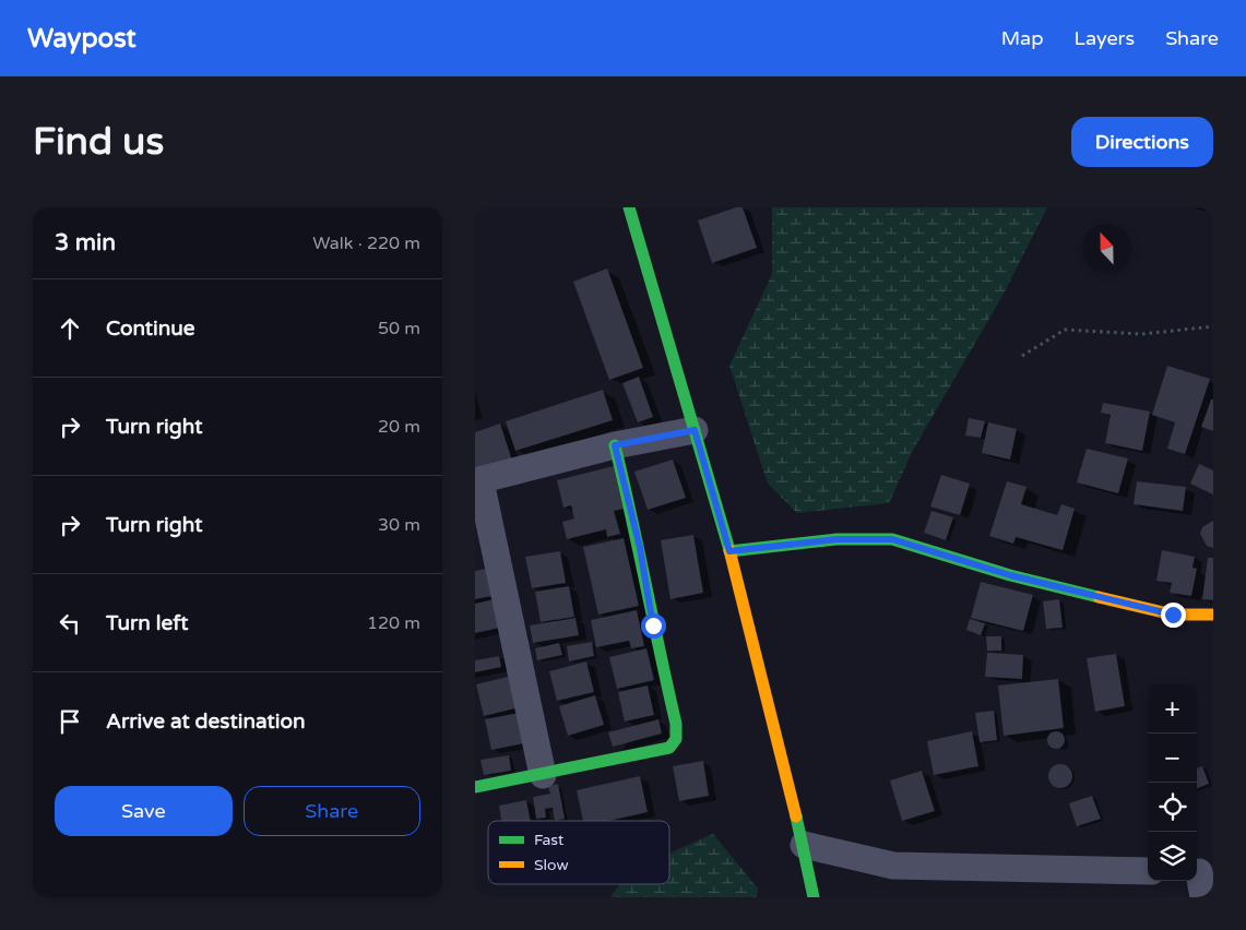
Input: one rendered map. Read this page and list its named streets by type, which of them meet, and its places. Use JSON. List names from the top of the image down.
{
  "legend": ["Fast", "Slow"],
  "north": "top",
  "page": {
    "header": "Waypost",
    "nav": ["Map", "Layers", "Share"],
    "buttons": [
      "Directions",
      ["Save", "Share"]
    ],
    "title": "Find us",
    "heading": ["3 min", "Walk · 220 m"],
    "list": [
      ["Continue", "50 m"],
      ["Turn right", "20 m"],
      ["Turn right", "30 m"],
      ["Turn left", "120 m"],
      "Arrive at destination"
    ],
    "map_buttons": ["+", "−"]
  }
}
